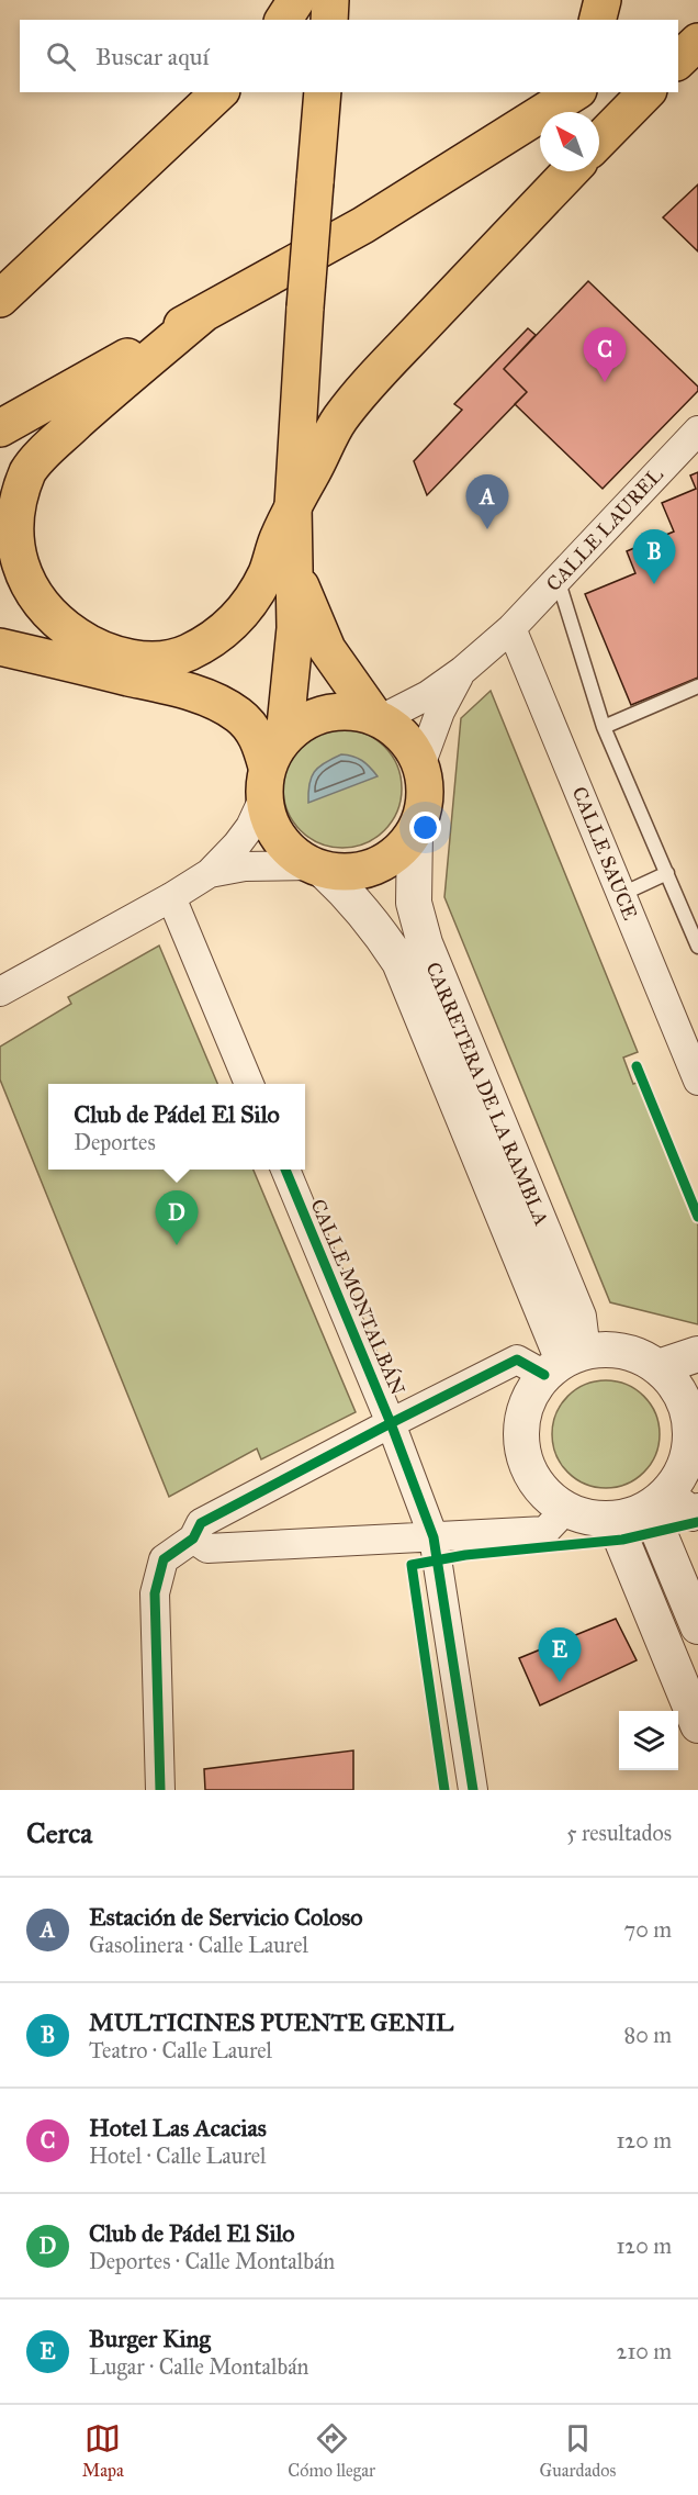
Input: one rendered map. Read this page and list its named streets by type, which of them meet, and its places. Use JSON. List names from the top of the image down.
{
  "streets": {
    "street": [
      "CALLE LAUREL",
      "CALLE SAUCE",
      "CARRETERA DE LA RAMBLA",
      "CALLE MONTALBÁN"
    ]
  },
  "crossings": [
    ["CALLE LAUREL", "CALLE SAUCE"],
    ["CALLE LAUREL", "CARRETERA DE LA RAMBLA"]
  ],
  "north": "top left",
  "page": {
    "search": "Buscar aquí",
    "pins": [
      "C",
      "A",
      "B",
      "D",
      "E"
    ],
    "popup": ["Club de Pádel El Silo", "Deportes"],
    "heading": ["Cerca", "5 resultados"],
    "list": [
      {
        "mark": "A",
        "name": "Estación de Servicio Coloso",
        "note": "Gasolinera · Calle Laurel",
        "value": "70 m"
      },
      {
        "mark": "B",
        "name": "MULTICINES PUENTE GENIL",
        "note": "Teatro · Calle Laurel",
        "value": "80 m"
      },
      {
        "mark": "C",
        "name": "Hotel Las Acacias",
        "note": "Hotel · Calle Laurel",
        "value": "120 m"
      },
      {
        "mark": "D",
        "name": "Club de Pádel El Silo",
        "note": "Deportes · Calle Montalbán",
        "value": "120 m"
      },
      {
        "mark": "E",
        "name": "Burger King",
        "note": "Lugar · Calle Montalbán",
        "value": "210 m"
      }
    ],
    "nav": ["Mapa", "Cómo llegar", "Guardados"]
  }
}
